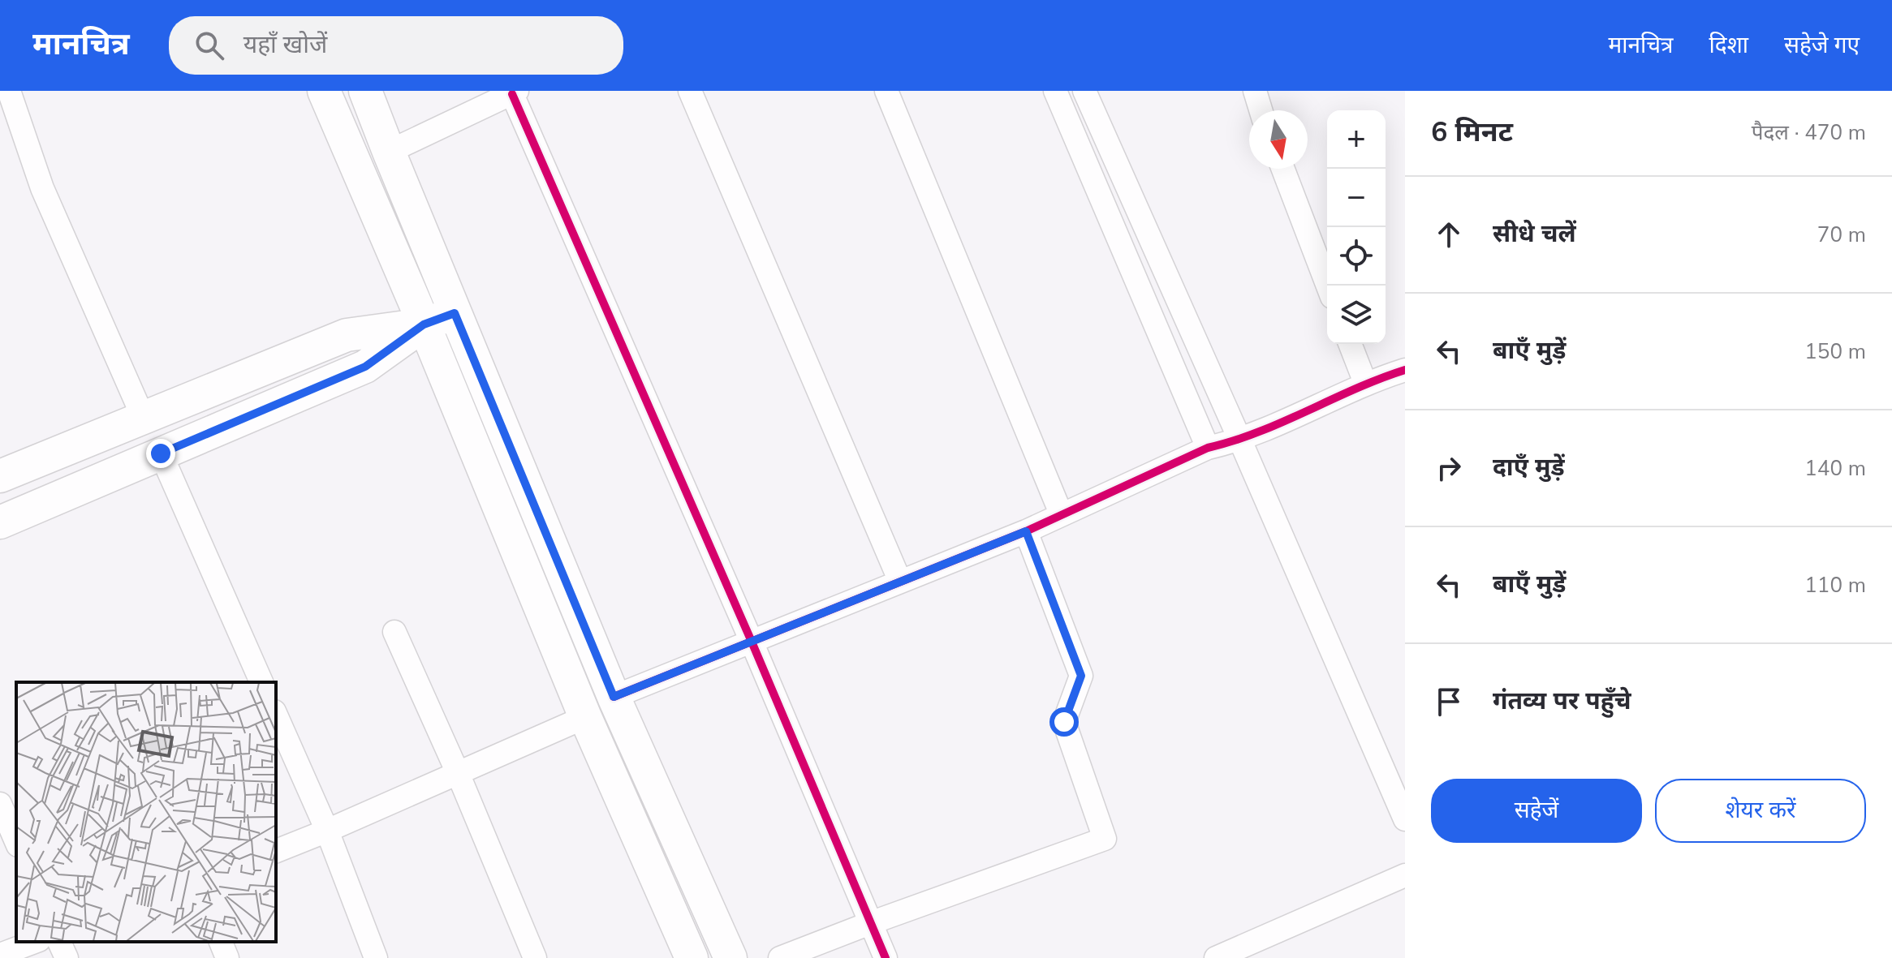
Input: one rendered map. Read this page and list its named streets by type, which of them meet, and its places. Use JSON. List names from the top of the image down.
{
  "north": "bottom",
  "page": {
    "header": "मानचित्र",
    "search": "यहाँ खोजें",
    "nav": ["मानचित्र", "दिशा", "सहेजे गए"],
    "heading": ["6 मिनट", "पैदल · 470 m"],
    "map_buttons": ["+", "−"],
    "list": [
      ["सीधे चलें", "70 m"],
      ["बाएँ मुड़ें", "150 m"],
      ["दाएँ मुड़ें", "140 m"],
      ["बाएँ मुड़ें", "110 m"],
      "गंतव्य पर पहुँचे"
    ],
    "buttons": ["सहेजें", "शेयर करें"]
  }
}
